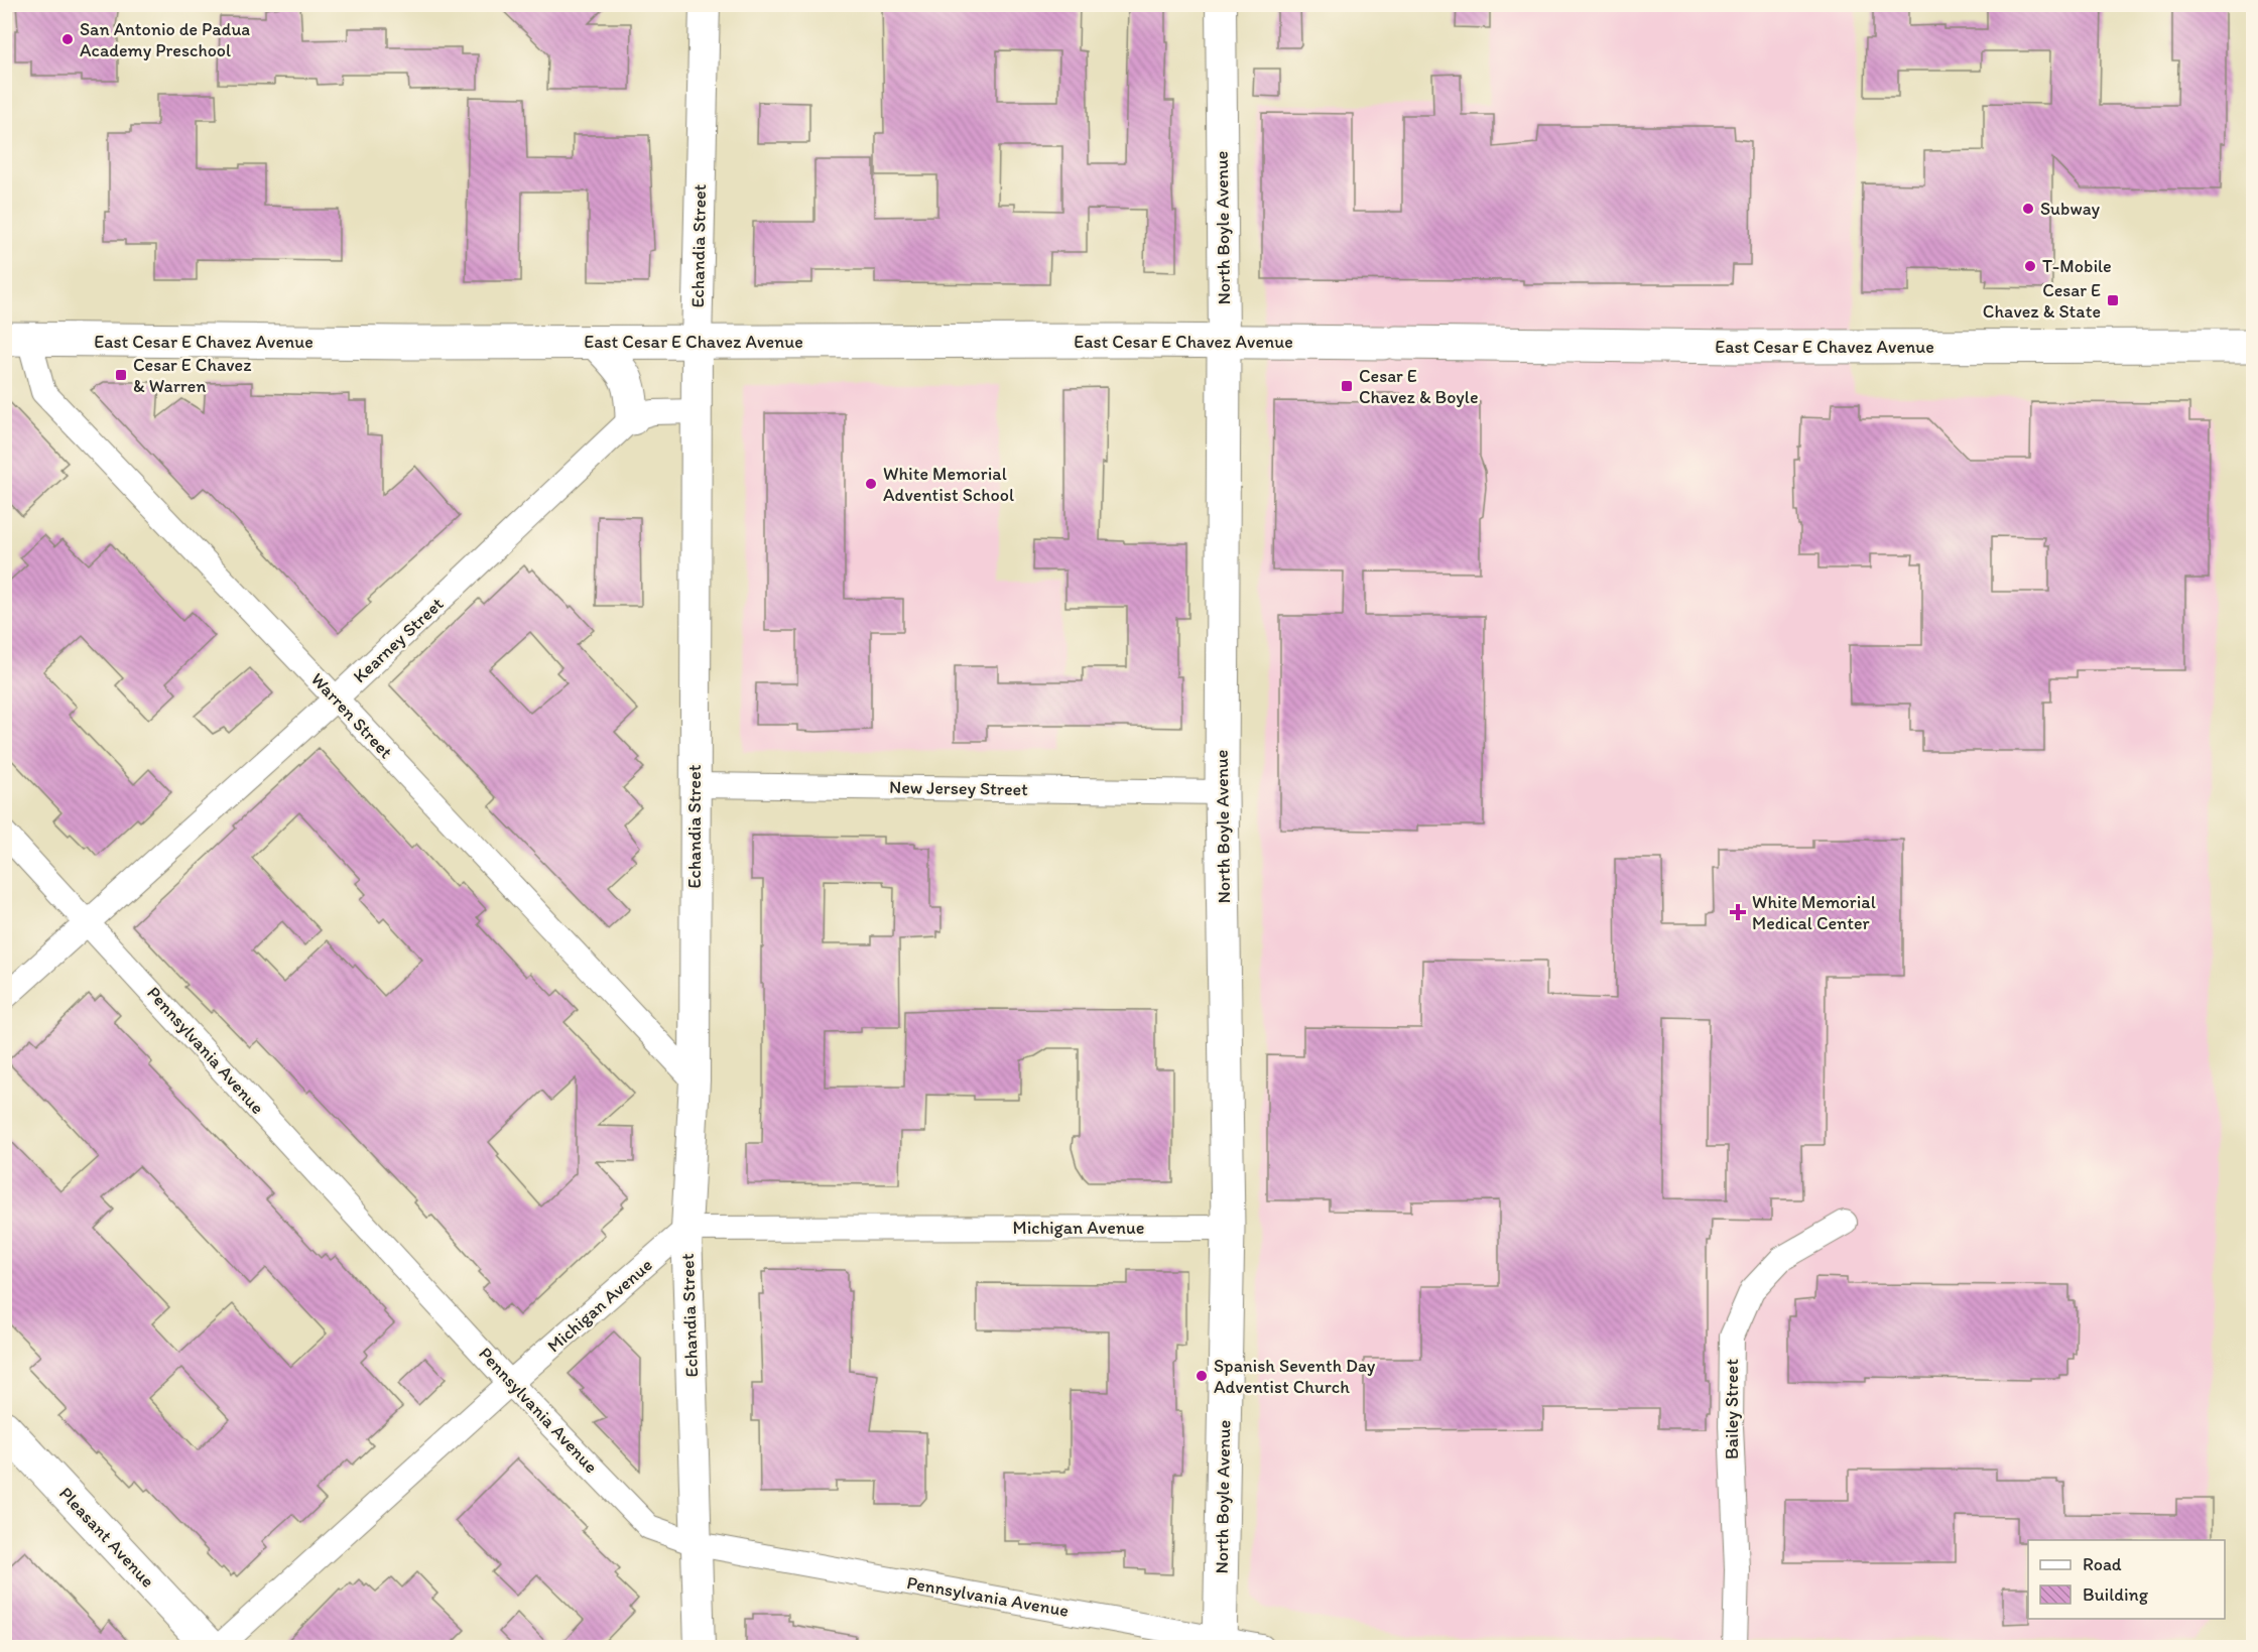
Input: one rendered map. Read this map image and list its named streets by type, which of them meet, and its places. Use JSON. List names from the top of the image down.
{
  "streets": {
    "main road": ["North Boyle Avenue", "East Cesar E Chavez Avenue", "Pleasant Avenue"],
    "street": [
      "Echandia Street",
      "Kearney Street",
      "Warren Street",
      "New Jersey Street",
      "Pennsylvania Avenue",
      "Michigan Avenue",
      "Bailey Street"
    ]
  },
  "crossings": [
    ["North Boyle Avenue", "East Cesar E Chavez Avenue"],
    ["North Boyle Avenue", "New Jersey Street"],
    ["North Boyle Avenue", "Pennsylvania Avenue"],
    ["North Boyle Avenue", "Michigan Avenue"],
    ["Echandia Street", "East Cesar E Chavez Avenue"],
    ["Echandia Street", "Warren Street"],
    ["Echandia Street", "New Jersey Street"],
    ["Echandia Street", "Pennsylvania Avenue"],
    ["Echandia Street", "Michigan Avenue"],
    ["East Cesar E Chavez Avenue", "Warren Street"],
    ["Kearney Street", "Warren Street"],
    ["Kearney Street", "Pennsylvania Avenue"],
    ["Pennsylvania Avenue", "Michigan Avenue"]
  ],
  "places": {
    "other": [
      "San Antonio de Padua Academy Preschool",
      "Subway",
      "T-Mobile",
      "White Memorial Adventist School",
      "Spanish Seventh Day Adventist Church"
    ],
    "transit": ["Cesar E Chavez & State", "Cesar E Chavez & Warren", "Cesar E Chavez & Boyle"],
    "health": ["White Memorial Medical Center"]
  },
  "legend": ["Road", "Building"]
}
